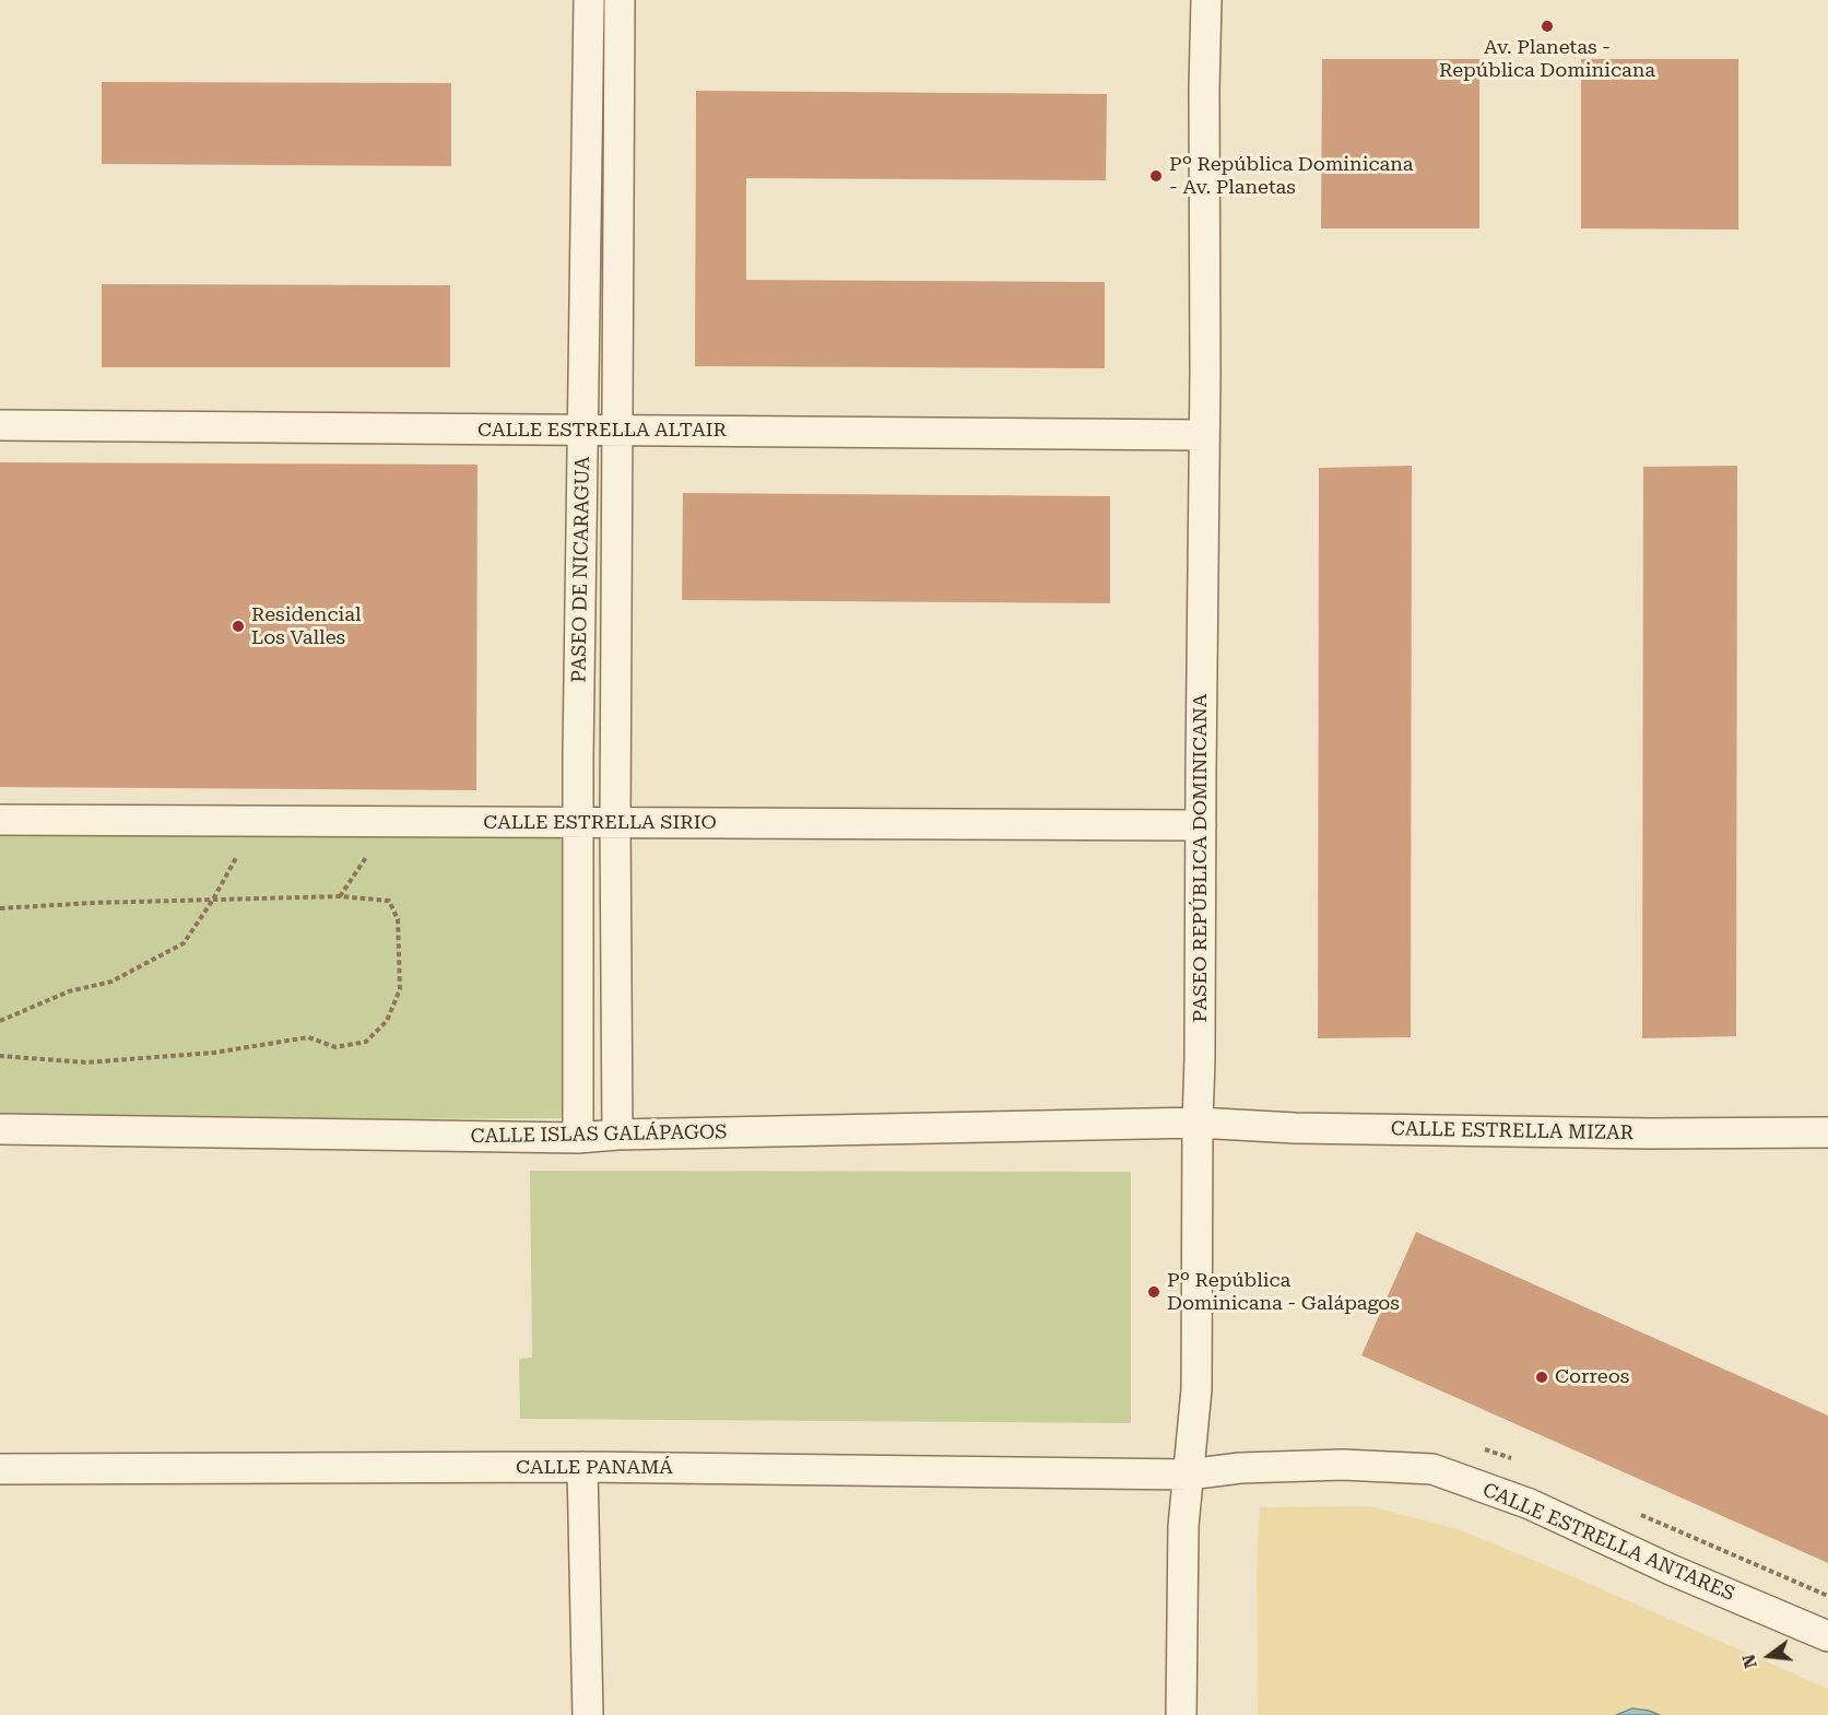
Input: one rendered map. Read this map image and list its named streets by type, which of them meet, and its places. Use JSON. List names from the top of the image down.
{
  "streets": {
    "street": [
      "CALLE ESTRELLA ALTAIR",
      "PASEO DE NICARAGUA",
      "CALLE ESTRELLA SIRIO",
      "PASEO REPÚBLICA DOMINICANA",
      "CALLE ESTRELLA MIZAR",
      "CALLE ISLAS GALÁPAGOS",
      "CALLE PANAMÁ",
      "CALLE ESTRELLA ANTARES"
    ]
  },
  "crossings": [
    ["CALLE ESTRELLA ALTAIR", "PASEO DE NICARAGUA"],
    ["CALLE ESTRELLA ALTAIR", "PASEO REPÚBLICA DOMINICANA"],
    ["PASEO DE NICARAGUA", "CALLE ESTRELLA SIRIO"],
    ["PASEO DE NICARAGUA", "CALLE ISLAS GALÁPAGOS"],
    ["CALLE ESTRELLA SIRIO", "PASEO REPÚBLICA DOMINICANA"],
    ["PASEO REPÚBLICA DOMINICANA", "CALLE ESTRELLA MIZAR"],
    ["PASEO REPÚBLICA DOMINICANA", "CALLE ISLAS GALÁPAGOS"],
    ["PASEO REPÚBLICA DOMINICANA", "CALLE PANAMÁ"],
    ["PASEO REPÚBLICA DOMINICANA", "CALLE ESTRELLA ANTARES"],
    ["CALLE ESTRELLA MIZAR", "CALLE ISLAS GALÁPAGOS"],
    ["CALLE PANAMÁ", "CALLE ESTRELLA ANTARES"]
  ],
  "places": [
    "Av. Planetas - República Dominicana",
    "Pº República Dominicana - Av. Planetas",
    "Residencial Los Valles",
    "Pº República Dominicana - Galápagos",
    "Correos"
  ],
  "north": "left"
}
